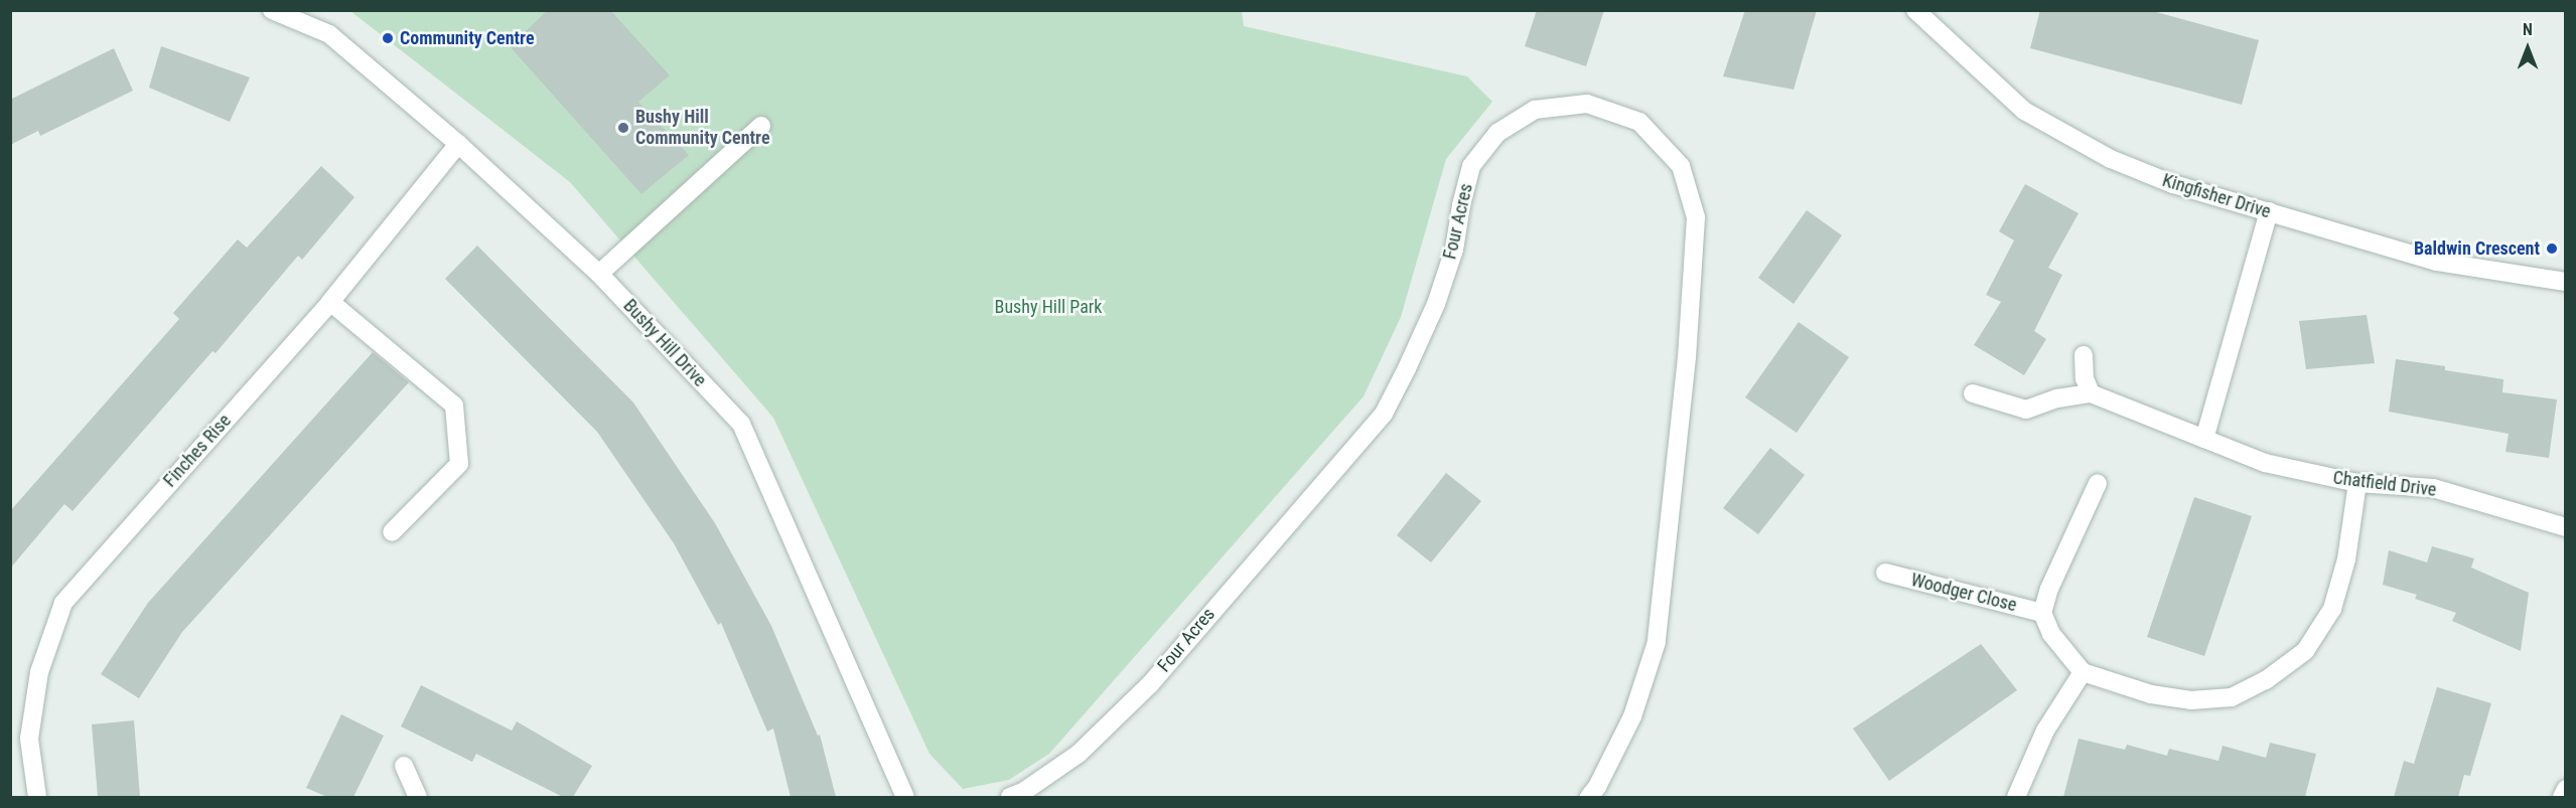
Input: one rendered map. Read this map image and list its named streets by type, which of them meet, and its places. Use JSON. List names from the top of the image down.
{
  "streets": {
    "street": [
      "Kingfisher Drive",
      "Four Acres",
      "Bushy Hill Drive",
      "Finches Rise",
      "Chatfield Drive",
      "Woodger Close"
    ]
  },
  "crossings": [
    ["Bushy Hill Drive", "Finches Rise"]
  ],
  "parks": ["Bushy Hill Park"],
  "places": ["Community Centre", "Bushy Hill Community Centre", "Baldwin Crescent"],
  "north": "top"
}
